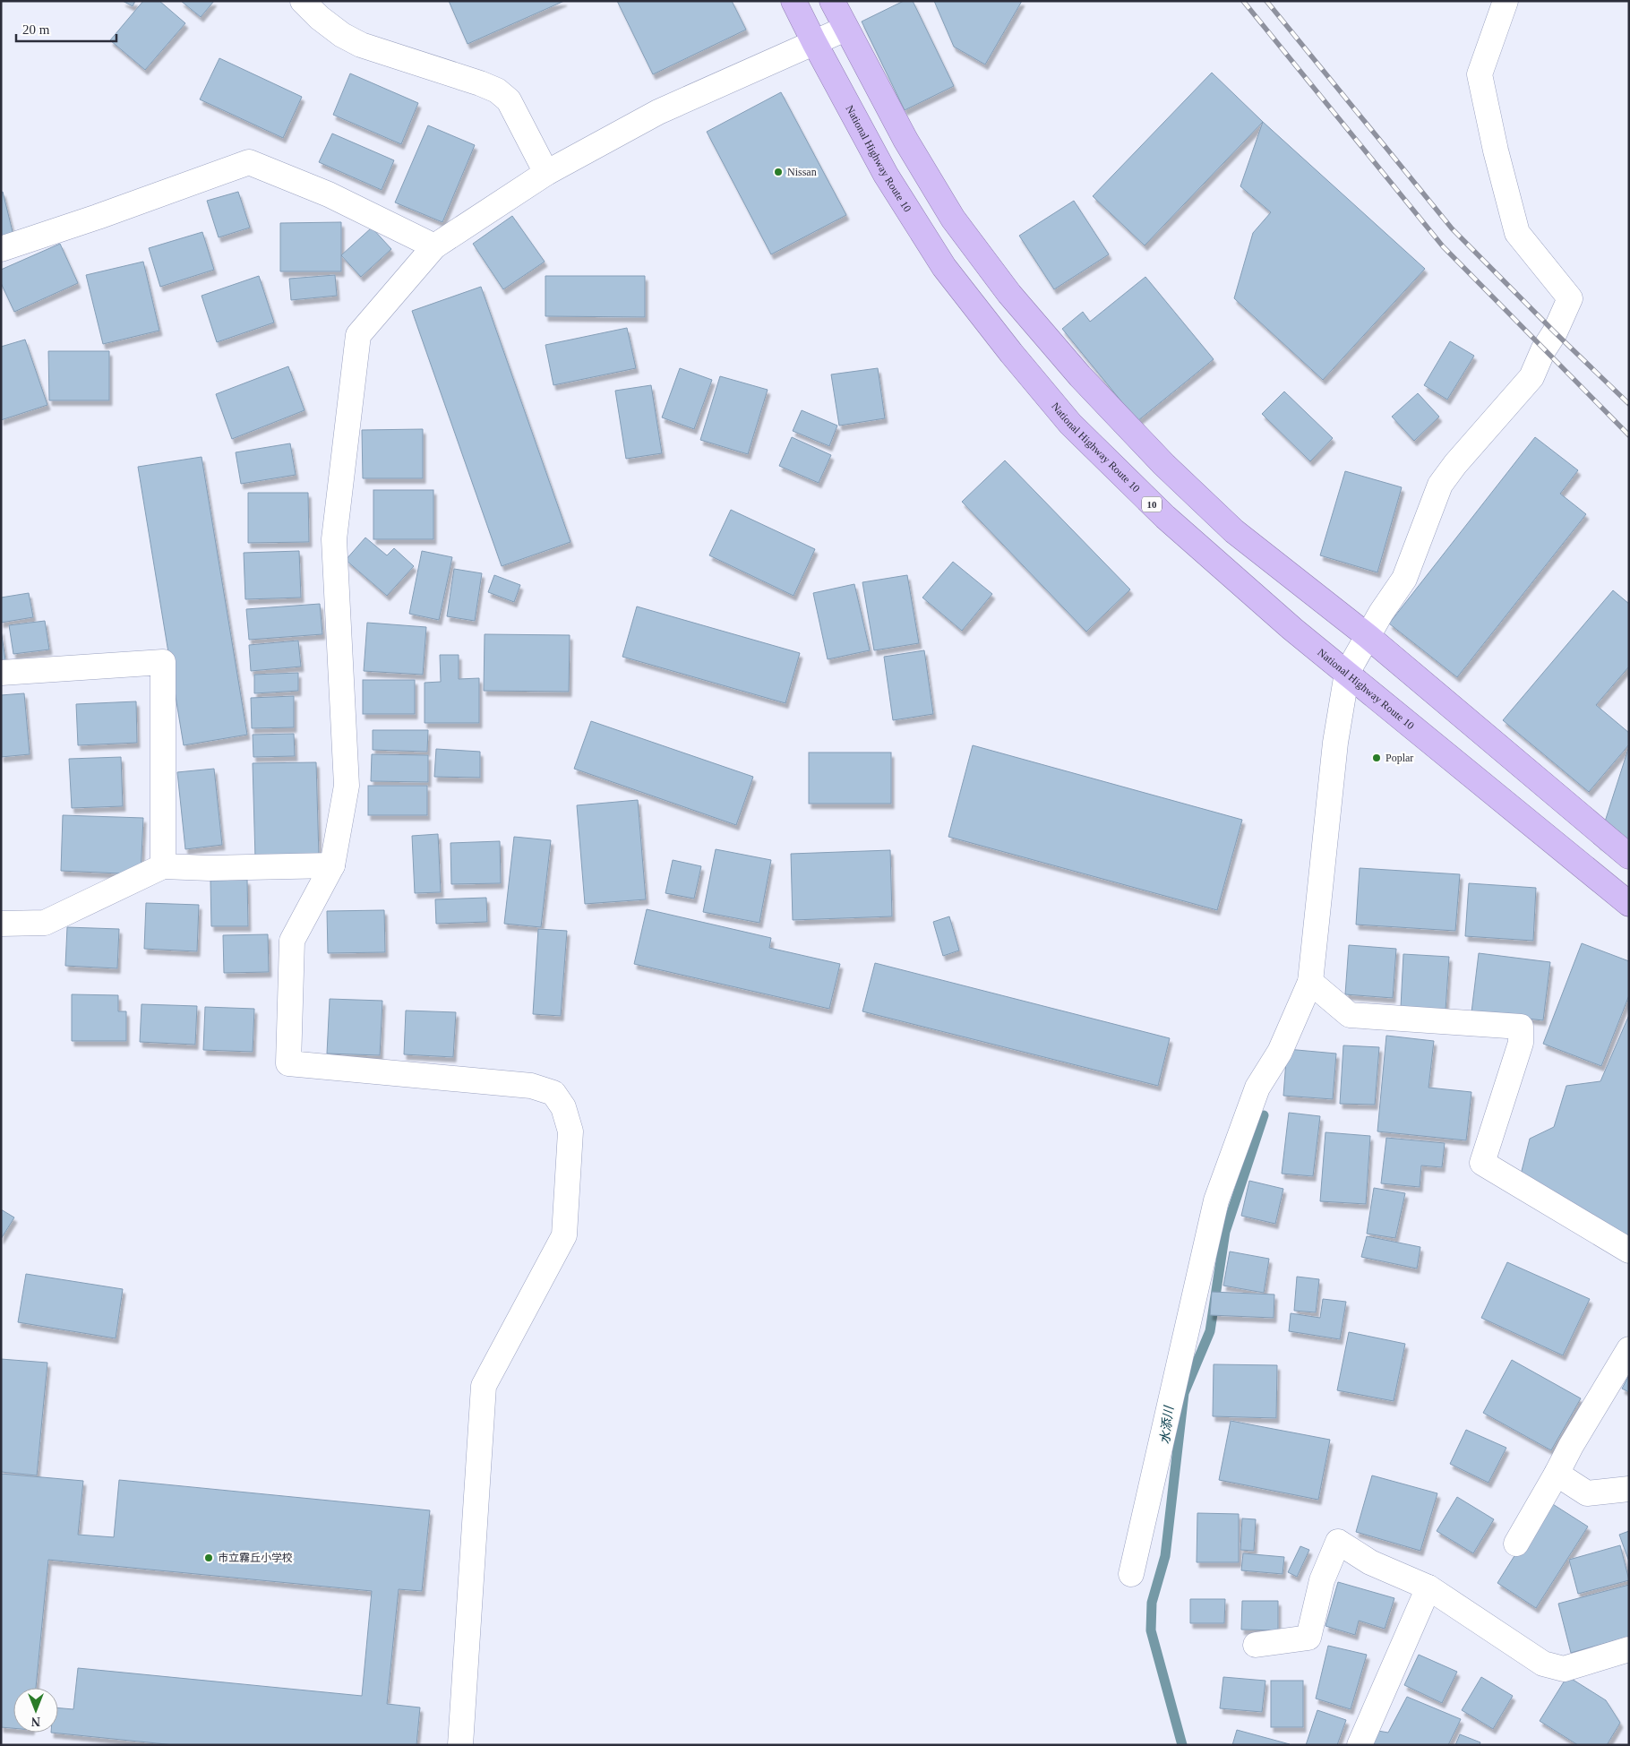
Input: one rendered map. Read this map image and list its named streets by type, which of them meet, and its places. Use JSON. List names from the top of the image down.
{
  "streets": {
    "highway": ["National Highway Route 10", "10"]
  },
  "water": ["水添川"],
  "places": ["Nissan", "Poplar", "市立霧丘小学校"],
  "scale_bar": "20 m",
  "north": "bottom"
}
